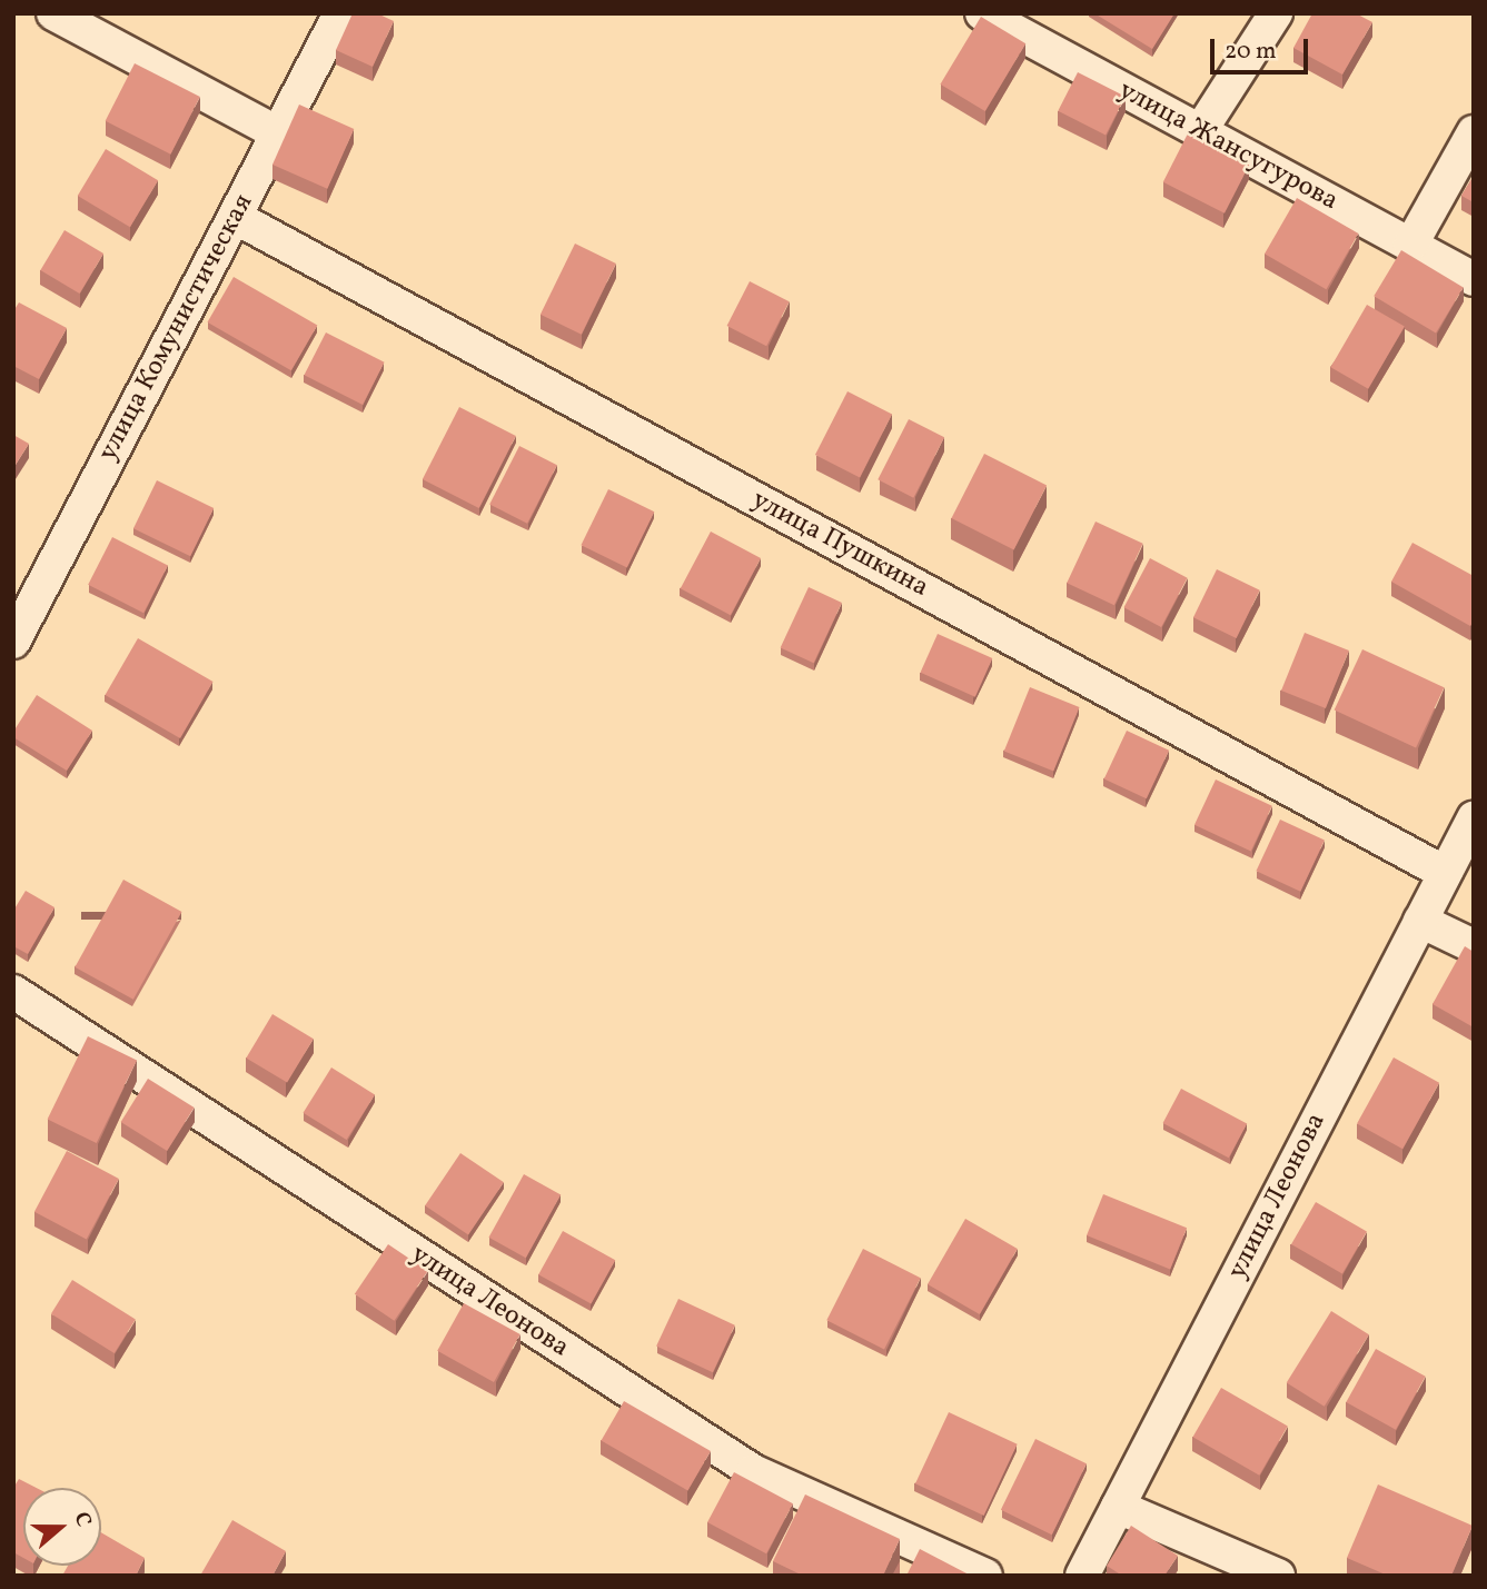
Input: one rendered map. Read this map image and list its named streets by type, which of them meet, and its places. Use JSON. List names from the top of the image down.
{
  "streets": {
    "street": [
      "улица Жансугурова",
      "улица Комунистическая",
      "улица Пушкина",
      "улица Леонова"
    ]
  },
  "crossings": [
    ["улица Комунистическая", "улица Пушкина"],
    ["улица Пушкина", "улица Леонова"]
  ],
  "scale_bar": "20 m",
  "north": "right"
}
